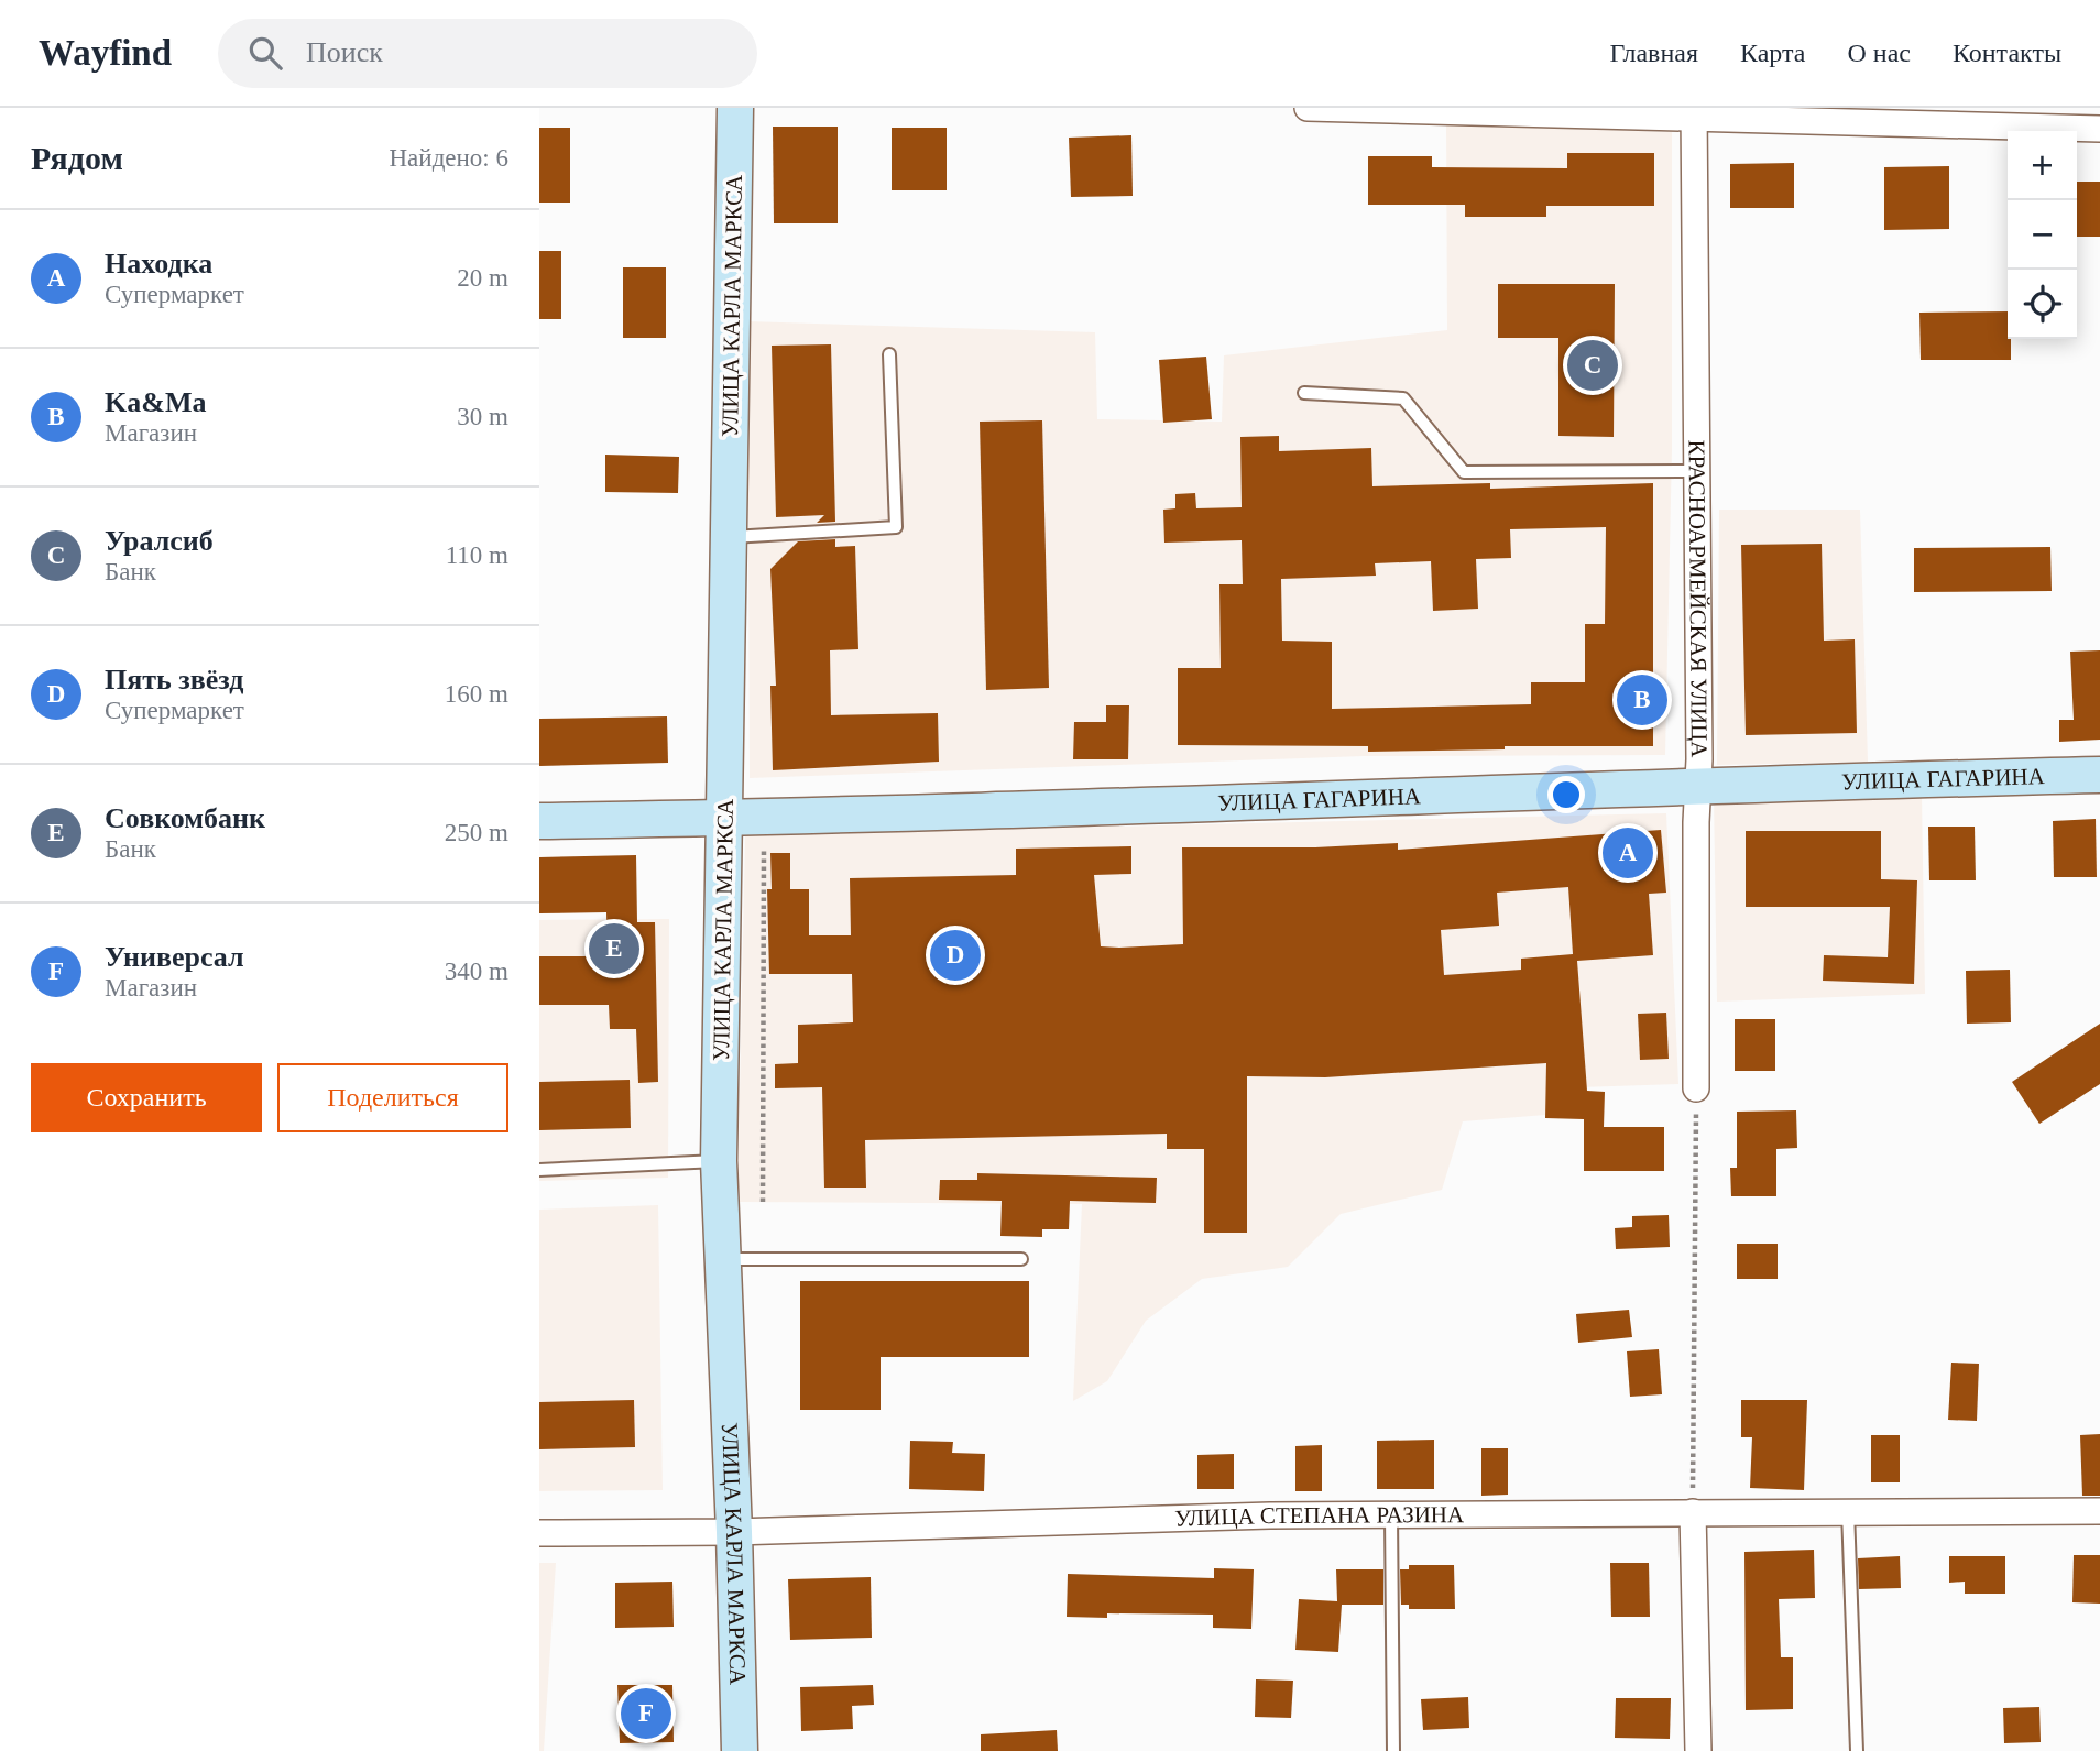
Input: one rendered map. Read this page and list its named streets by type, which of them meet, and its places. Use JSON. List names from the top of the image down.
{
  "streets": {
    "main road": ["УЛИЦА КАРЛА МАРКСА", "УЛИЦА ГАГАРИНА"],
    "street": ["КРАСНОАРМЕЙСКАЯ УЛИЦА", "УЛИЦА СТЕПАНА РАЗИНА"]
  },
  "crossings": [
    ["УЛИЦА КАРЛА МАРКСА", "УЛИЦА ГАГАРИНА"],
    ["УЛИЦА КАРЛА МАРКСА", "УЛИЦА СТЕПАНА РАЗИНА"],
    ["КРАСНОАРМЕЙСКАЯ УЛИЦА", "УЛИЦА ГАГАРИНА"]
  ],
  "page": {
    "header": "Wayfind",
    "search": "Поиск",
    "nav": [
      "Главная",
      "Карта",
      "О нас",
      "Контакты"
    ],
    "heading": ["Рядом", "Найдено: 6"],
    "map_buttons": ["+", "−"],
    "list": [
      {
        "mark": "A",
        "name": "Находка",
        "note": "Супермаркет",
        "value": "20 m"
      },
      {
        "mark": "B",
        "name": "Ka&Ma",
        "note": "Магазин",
        "value": "30 m"
      },
      {
        "mark": "C",
        "name": "Уралсиб",
        "note": "Банк",
        "value": "110 m"
      },
      {
        "mark": "D",
        "name": "Пять звёзд",
        "note": "Супермаркет",
        "value": "160 m"
      },
      {
        "mark": "E",
        "name": "Совкомбанк",
        "note": "Банк",
        "value": "250 m"
      },
      {
        "mark": "F",
        "name": "Универсал",
        "note": "Магазин",
        "value": "340 m"
      }
    ],
    "pins": [
      "C",
      "B",
      "A",
      "E",
      "D",
      "F"
    ],
    "buttons": ["Сохранить", "Поделиться"]
  }
}
